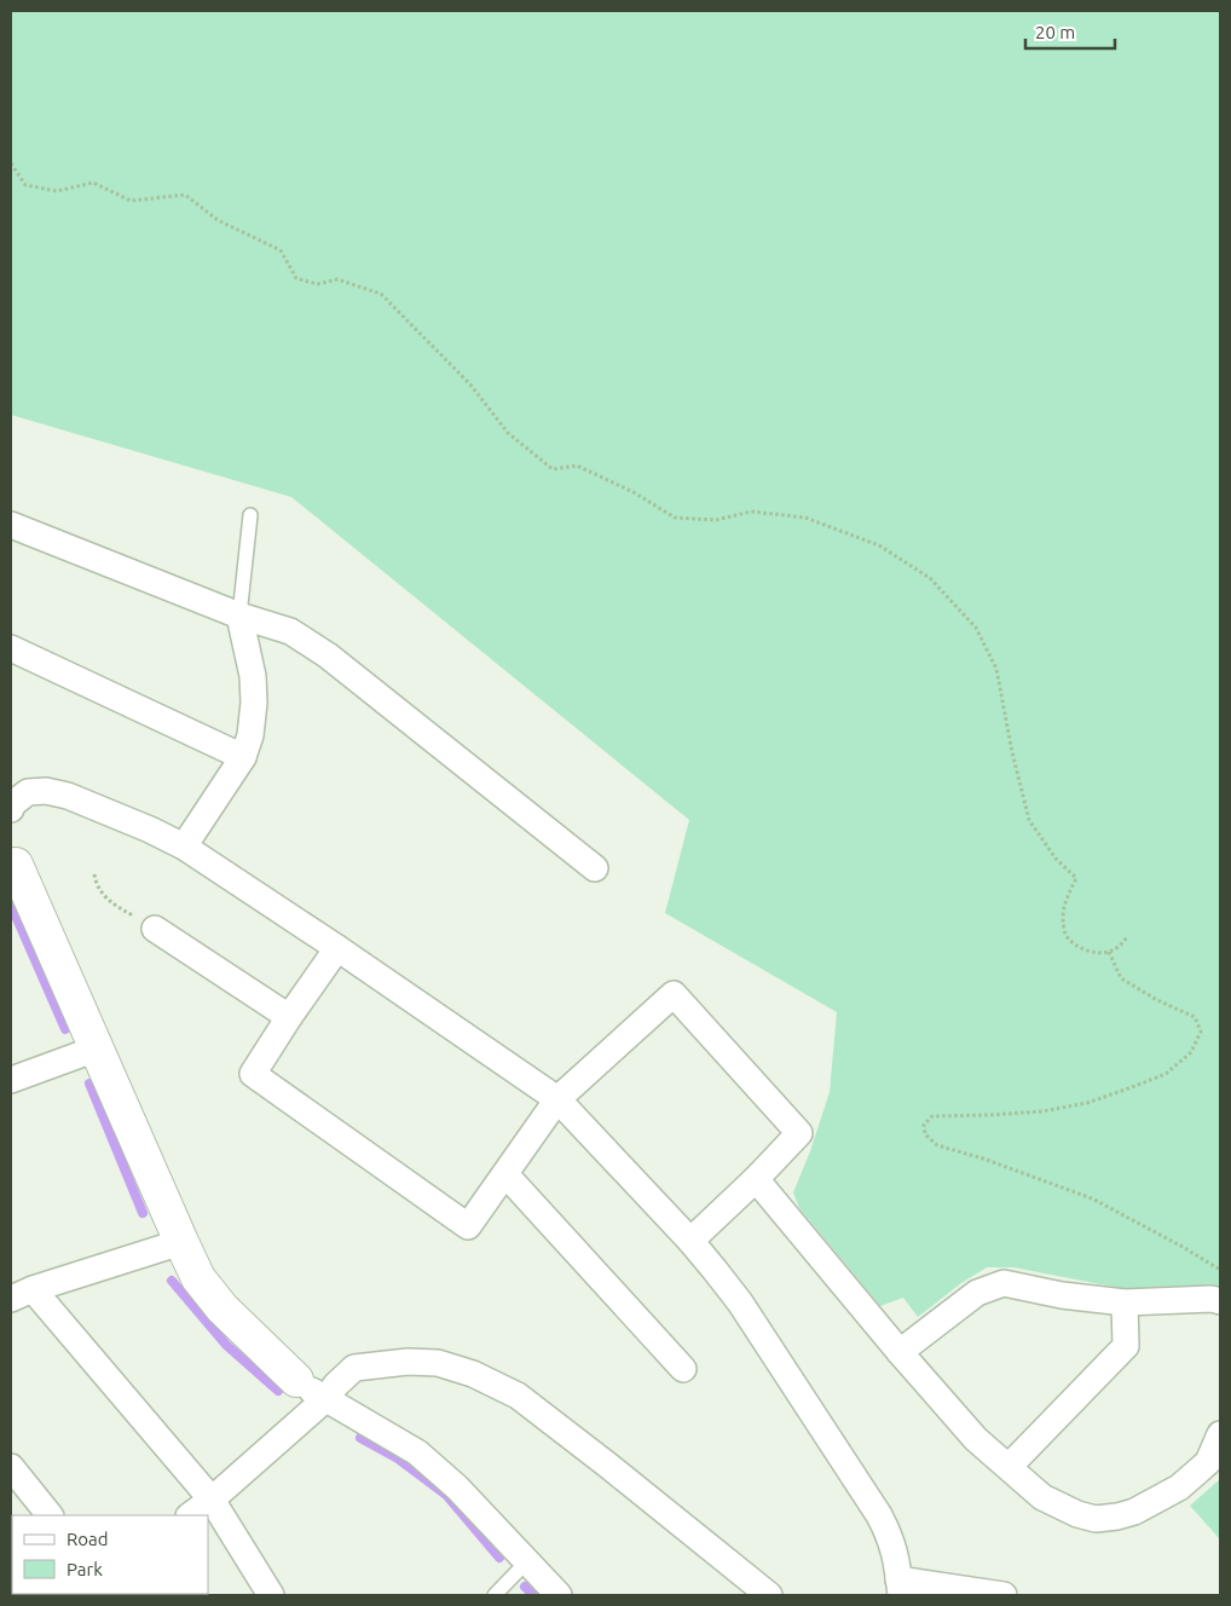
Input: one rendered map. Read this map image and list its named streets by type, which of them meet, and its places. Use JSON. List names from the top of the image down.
{
  "legend": ["Road", "Park"],
  "scale_bar": "20 m"
}
